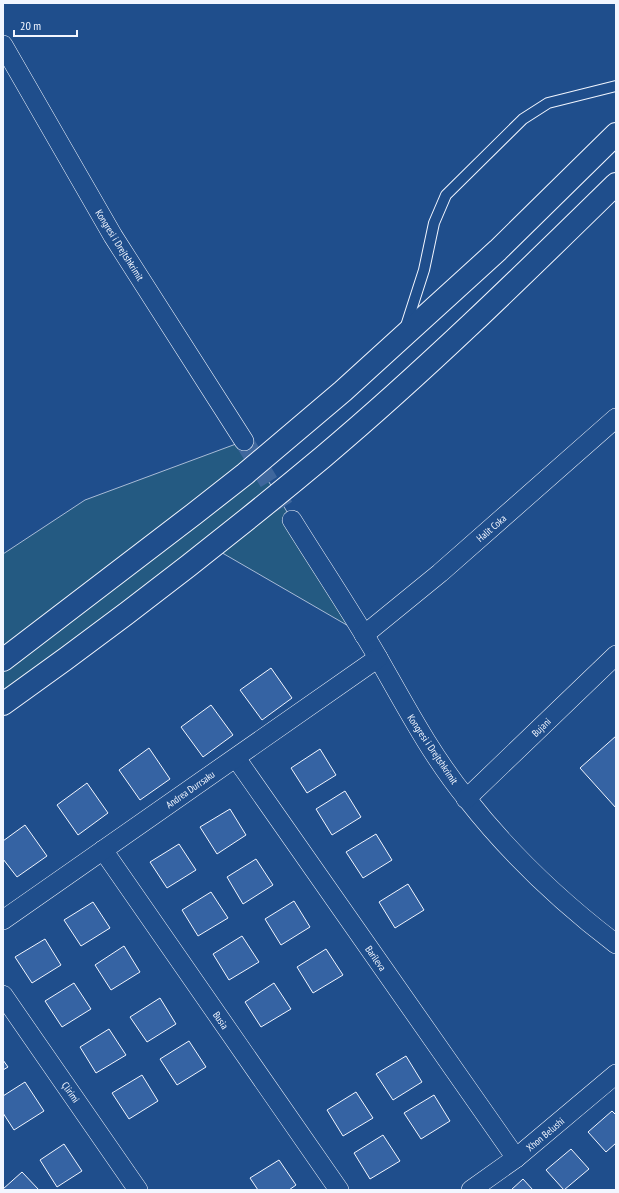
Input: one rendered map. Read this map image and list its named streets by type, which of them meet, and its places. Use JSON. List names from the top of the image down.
{
  "streets": {
    "street": [
      "Kongresi i Drejtshkrimit",
      "Halit Coka",
      "Bujani",
      "Andrea Durrsaku",
      "Barileva",
      "Busia",
      "Çlirimi",
      "Xhon Belushi"
    ]
  },
  "crossings": [
    ["Kongresi i Drejtshkrimit", "Halit Coka"],
    ["Kongresi i Drejtshkrimit", "Bujani"],
    ["Kongresi i Drejtshkrimit", "Andrea Durrsaku"],
    ["Andrea Durrsaku", "Barileva"],
    ["Andrea Durrsaku", "Busia"],
    ["Barileva", "Xhon Belushi"]
  ],
  "scale_bar": "20 m"
}
